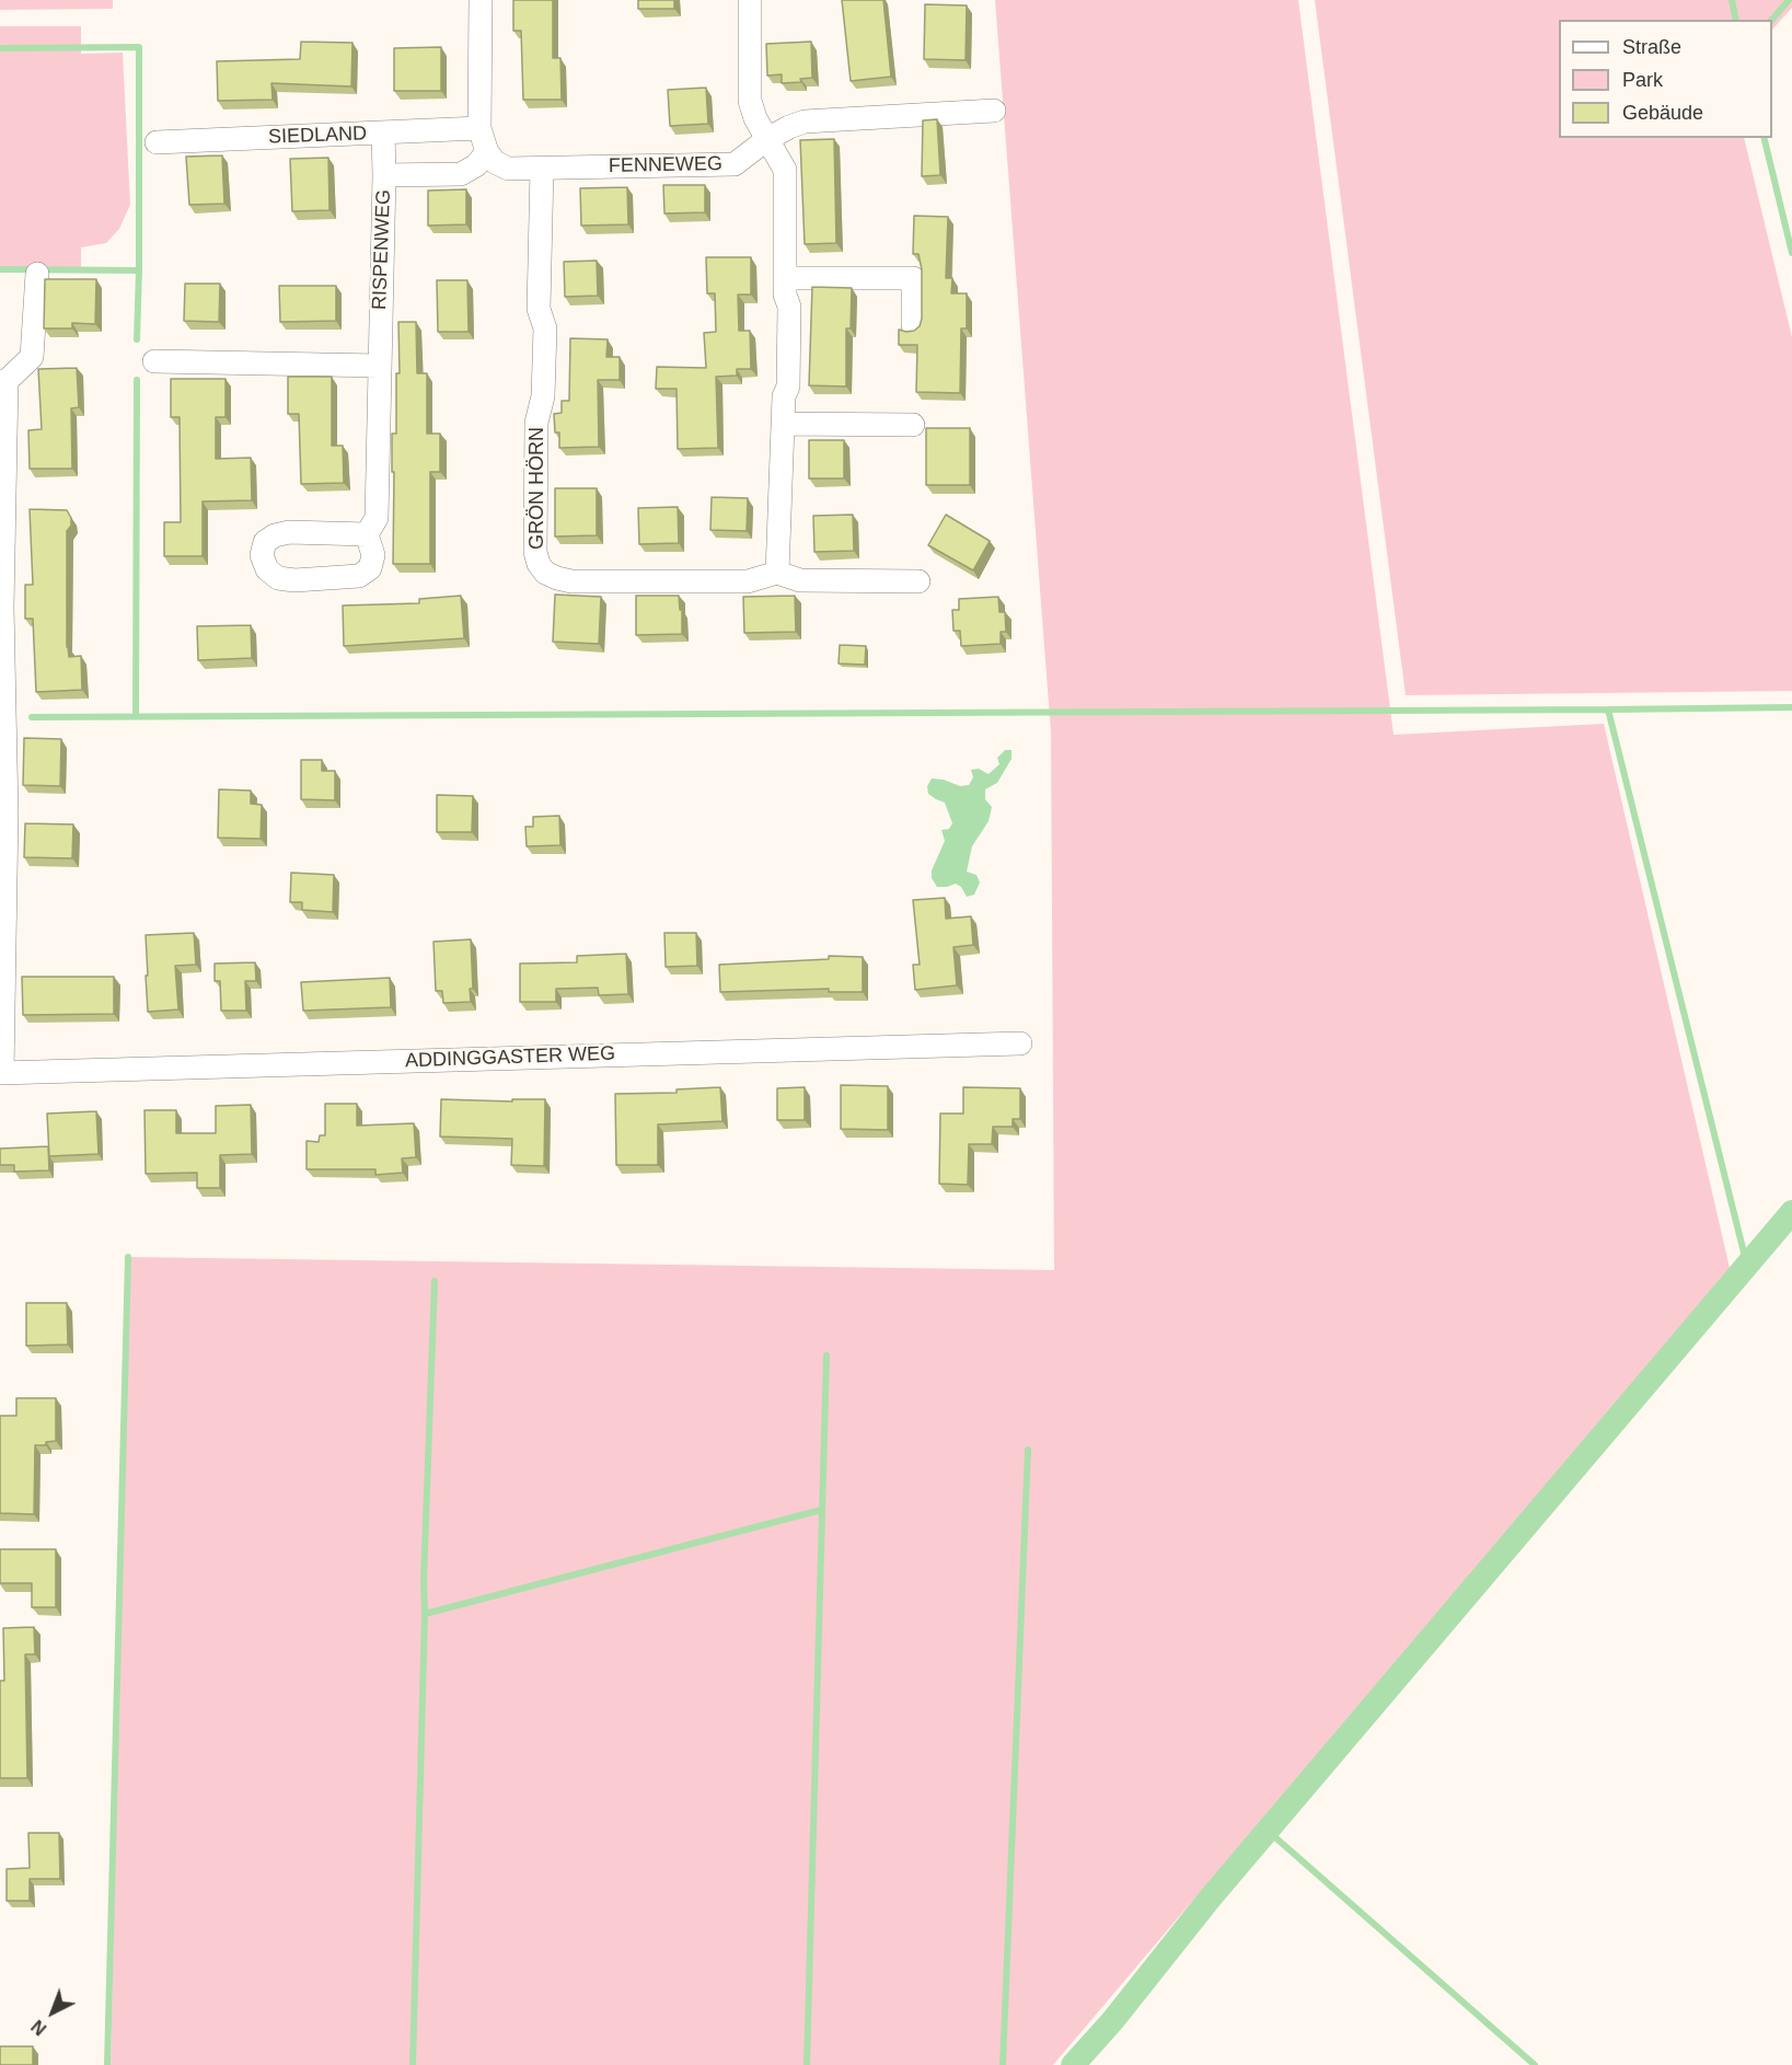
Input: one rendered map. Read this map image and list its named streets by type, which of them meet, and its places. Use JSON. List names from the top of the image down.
{
  "streets": {
    "street": [
      "SIEDLAND",
      "FENNEWEG",
      "RISPENWEG",
      "GRÖN HÖRN",
      "ADDINGGASTER WEG"
    ]
  },
  "crossings": [
    ["SIEDLAND", "RISPENWEG"],
    ["FENNEWEG", "GRÖN HÖRN"]
  ],
  "legend": ["Straße", "Park", "Gebäude"],
  "north": "bottom left"
}
